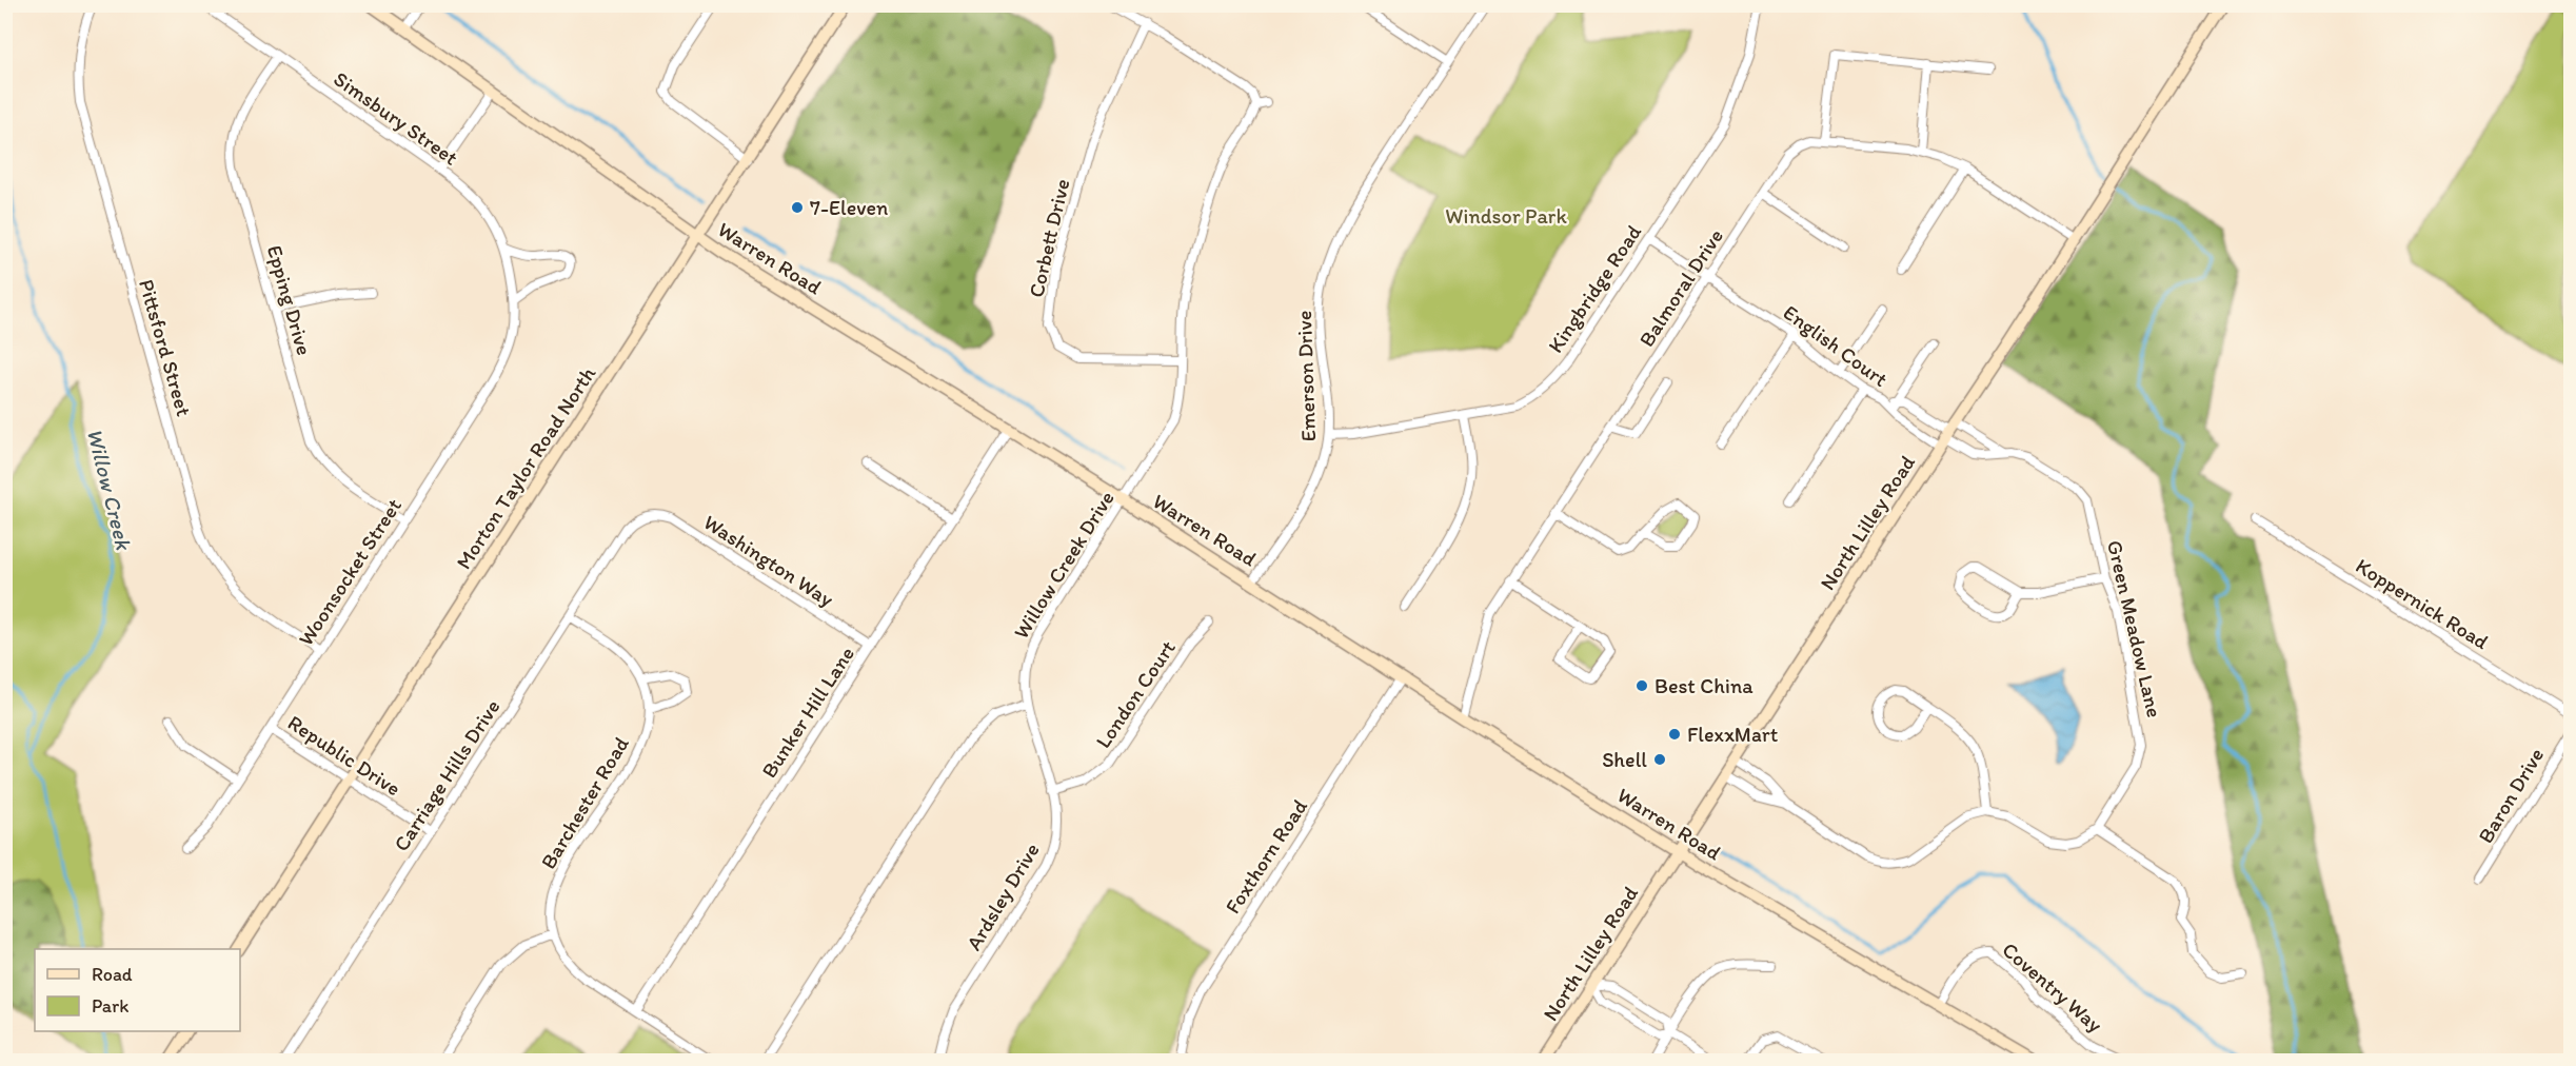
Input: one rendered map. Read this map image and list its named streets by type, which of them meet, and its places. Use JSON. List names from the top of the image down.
{
  "streets": {
    "street": [
      "Simsbury Street",
      "Corbett Drive",
      "Warren Road",
      "Balmoral Drive",
      "Kingbridge Road",
      "Epping Drive",
      "English Court",
      "Pittsford Street",
      "Emerson Drive",
      "Morton Taylor Road North",
      "North Lilley Road",
      "Washington Way",
      "Willow Creek Drive",
      "Woonsocket Street",
      "Koppernick Road",
      "Green Meadow Lane",
      "London Court",
      "Bunker Hill Lane",
      "Republic Drive",
      "Carriage Hills Drive",
      "Baron Drive",
      "Barchester Road",
      "Foxthorn Road",
      "Ardsley Drive",
      "Coventry Way"
    ]
  },
  "crossings": [
    ["Simsbury Street", "Epping Drive"],
    ["Simsbury Street", "Woonsocket Street"],
    ["Corbett Drive", "Willow Creek Drive"],
    ["Warren Road", "Balmoral Drive"],
    ["Warren Road", "Emerson Drive"],
    ["Warren Road", "Morton Taylor Road North"],
    ["Warren Road", "North Lilley Road"],
    ["Warren Road", "Willow Creek Drive"],
    ["Warren Road", "Bunker Hill Lane"],
    ["Warren Road", "Foxthorn Road"],
    ["Warren Road", "Coventry Way"],
    ["Balmoral Drive", "English Court"],
    ["Balmoral Drive", "North Lilley Road"],
    ["Kingbridge Road", "English Court"],
    ["Kingbridge Road", "Emerson Drive"],
    ["Epping Drive", "Woonsocket Street"],
    ["English Court", "North Lilley Road"],
    ["English Court", "Green Meadow Lane"],
    ["Pittsford Street", "Woonsocket Street"],
    ["Morton Taylor Road North", "Republic Drive"],
    ["North Lilley Road", "Green Meadow Lane"],
    ["Washington Way", "Bunker Hill Lane"],
    ["Washington Way", "Carriage Hills Drive"],
    ["Willow Creek Drive", "Ardsley Drive"],
    ["Woonsocket Street", "Republic Drive"],
    ["London Court", "Ardsley Drive"],
    ["Bunker Hill Lane", "Barchester Road"],
    ["Republic Drive", "Carriage Hills Drive"],
    ["Carriage Hills Drive", "Barchester Road"]
  ],
  "water": ["Willow Creek"],
  "parks": ["Windsor Park"],
  "places": [
    "7-Eleven",
    "Best China",
    "FlexxMart",
    "Shell"
  ],
  "legend": ["Road", "Park"]
}
